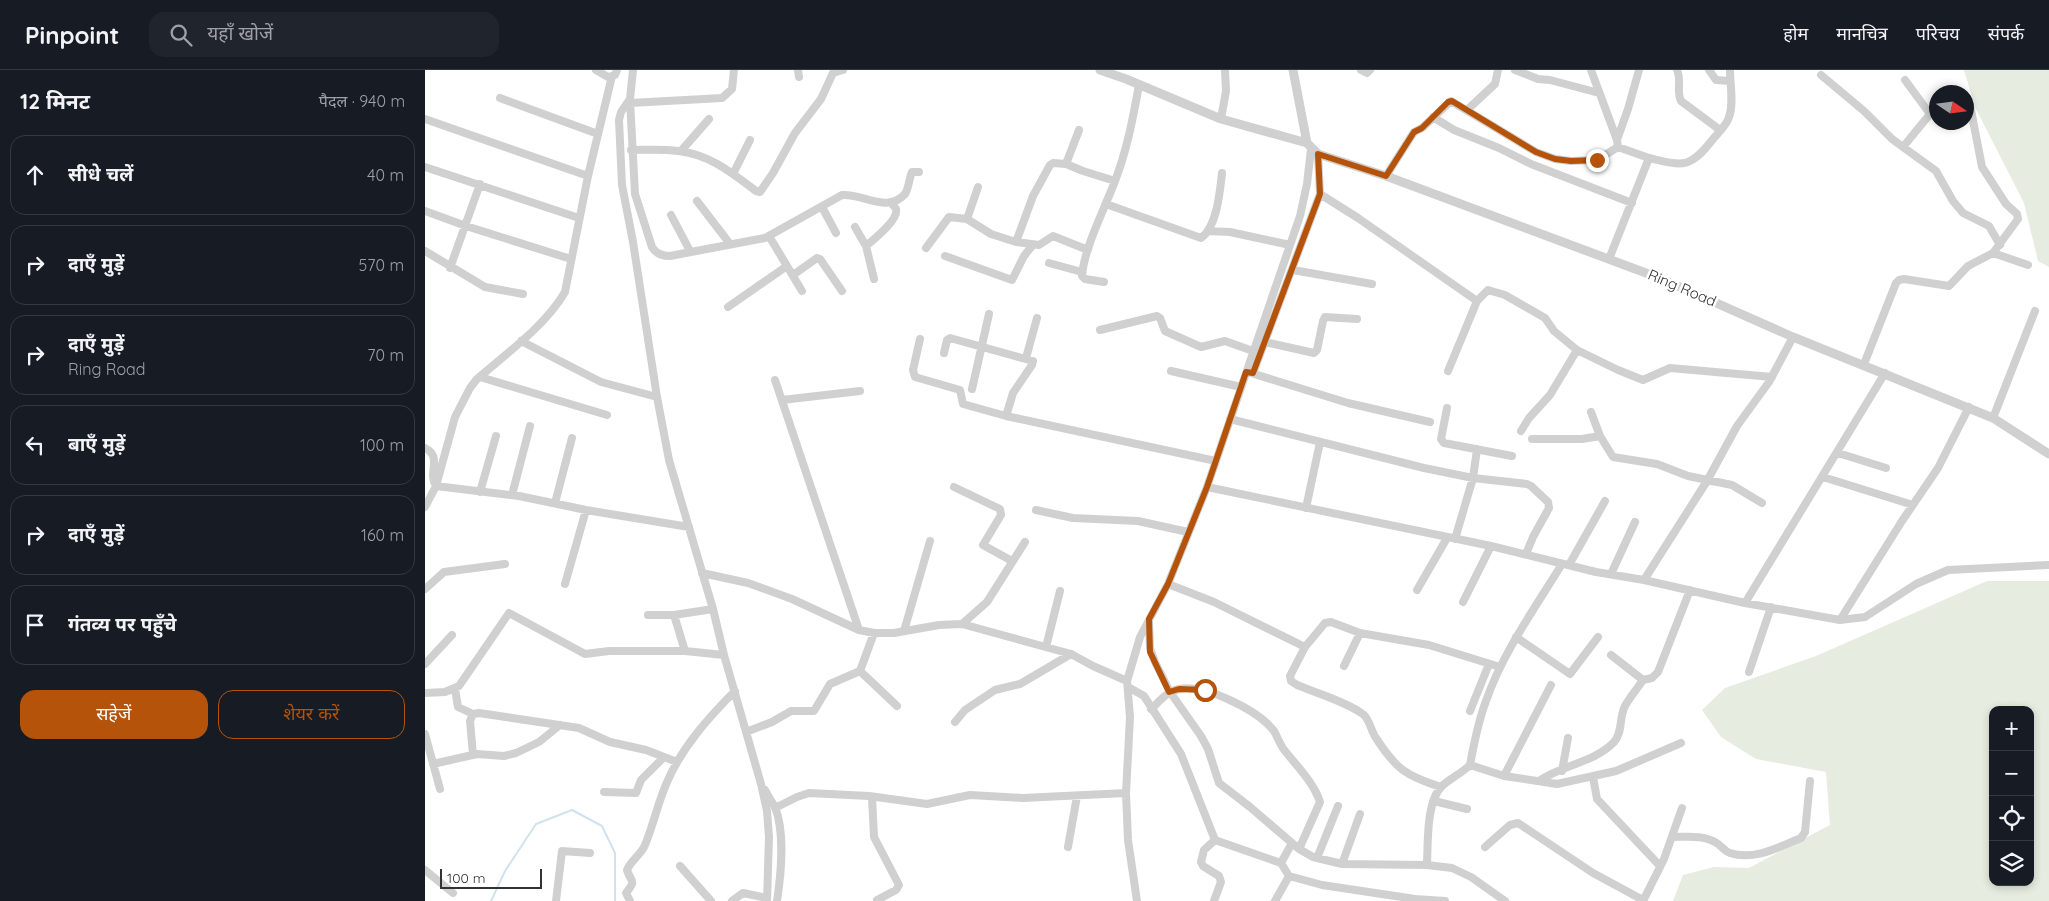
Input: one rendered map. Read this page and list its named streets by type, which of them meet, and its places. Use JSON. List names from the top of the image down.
{
  "streets": {
    "street": ["Ring Road"]
  },
  "scale_bar": "100 m",
  "north": "right",
  "page": {
    "header": "Pinpoint",
    "search": "यहाँ खोजें",
    "nav": [
      "होम",
      "मानचित्र",
      "परिचय",
      "संपर्क"
    ],
    "heading": ["12 मिनट", "पैदल · 940 m"],
    "list": [
      ["सीधे चलें", "40 m"],
      ["दाएँ मुड़ें", "570 m"],
      ["दाएँ मुड़ें", "Ring Road", "70 m"],
      ["बाएँ मुड़ें", "100 m"],
      ["दाएँ मुड़ें", "160 m"],
      "गंतव्य पर पहुँचे"
    ],
    "buttons": ["सहेजें", "शेयर करें"],
    "map_buttons": ["+", "−"],
    "scale": "100 m"
  }
}
